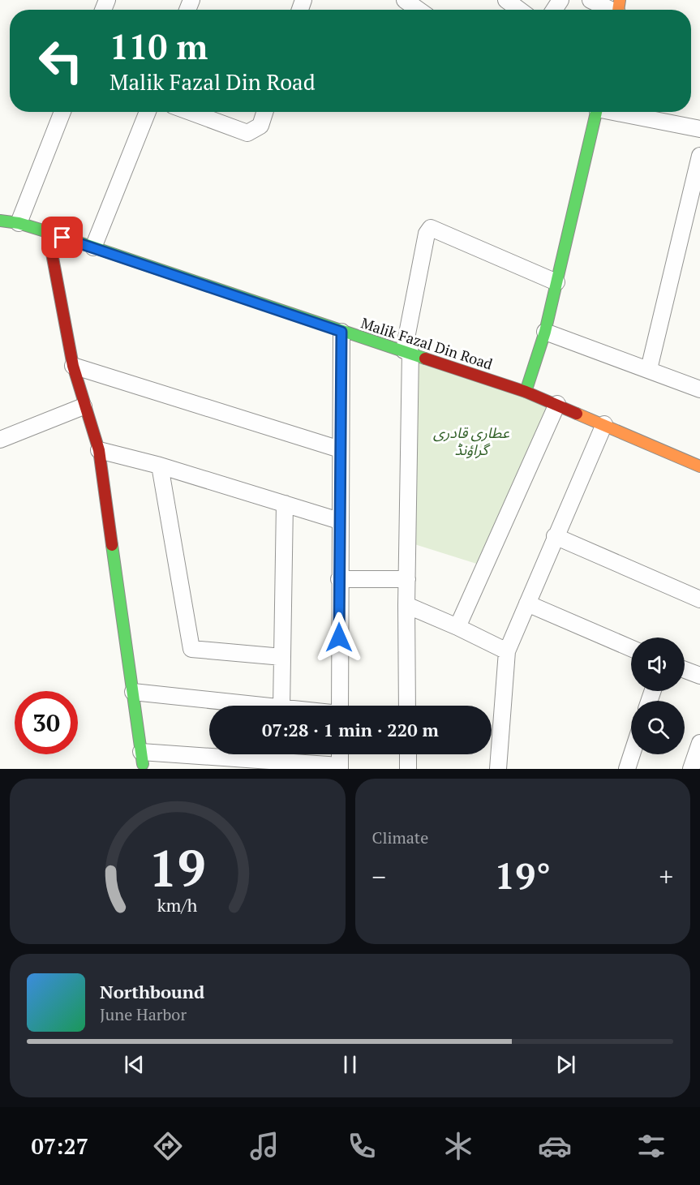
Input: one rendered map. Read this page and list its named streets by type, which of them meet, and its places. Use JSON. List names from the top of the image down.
{
  "streets": {
    "street": ["Malik Fazal Din Road"]
  },
  "parks": ["عطاری قادری گراؤنڈ"],
  "page": {
    "turn": ["110 m", "Malik Fazal Din Road"],
    "limit": "30",
    "trip": "07:28 · 1 min · 220 m",
    "tile": "Climate",
    "heat": ["−", "19°", "+"],
    "song": ["Northbound", "June Harbor"],
    "tabs": "07:27",
    "gauge": ["19", "km/h"]
  }
}
